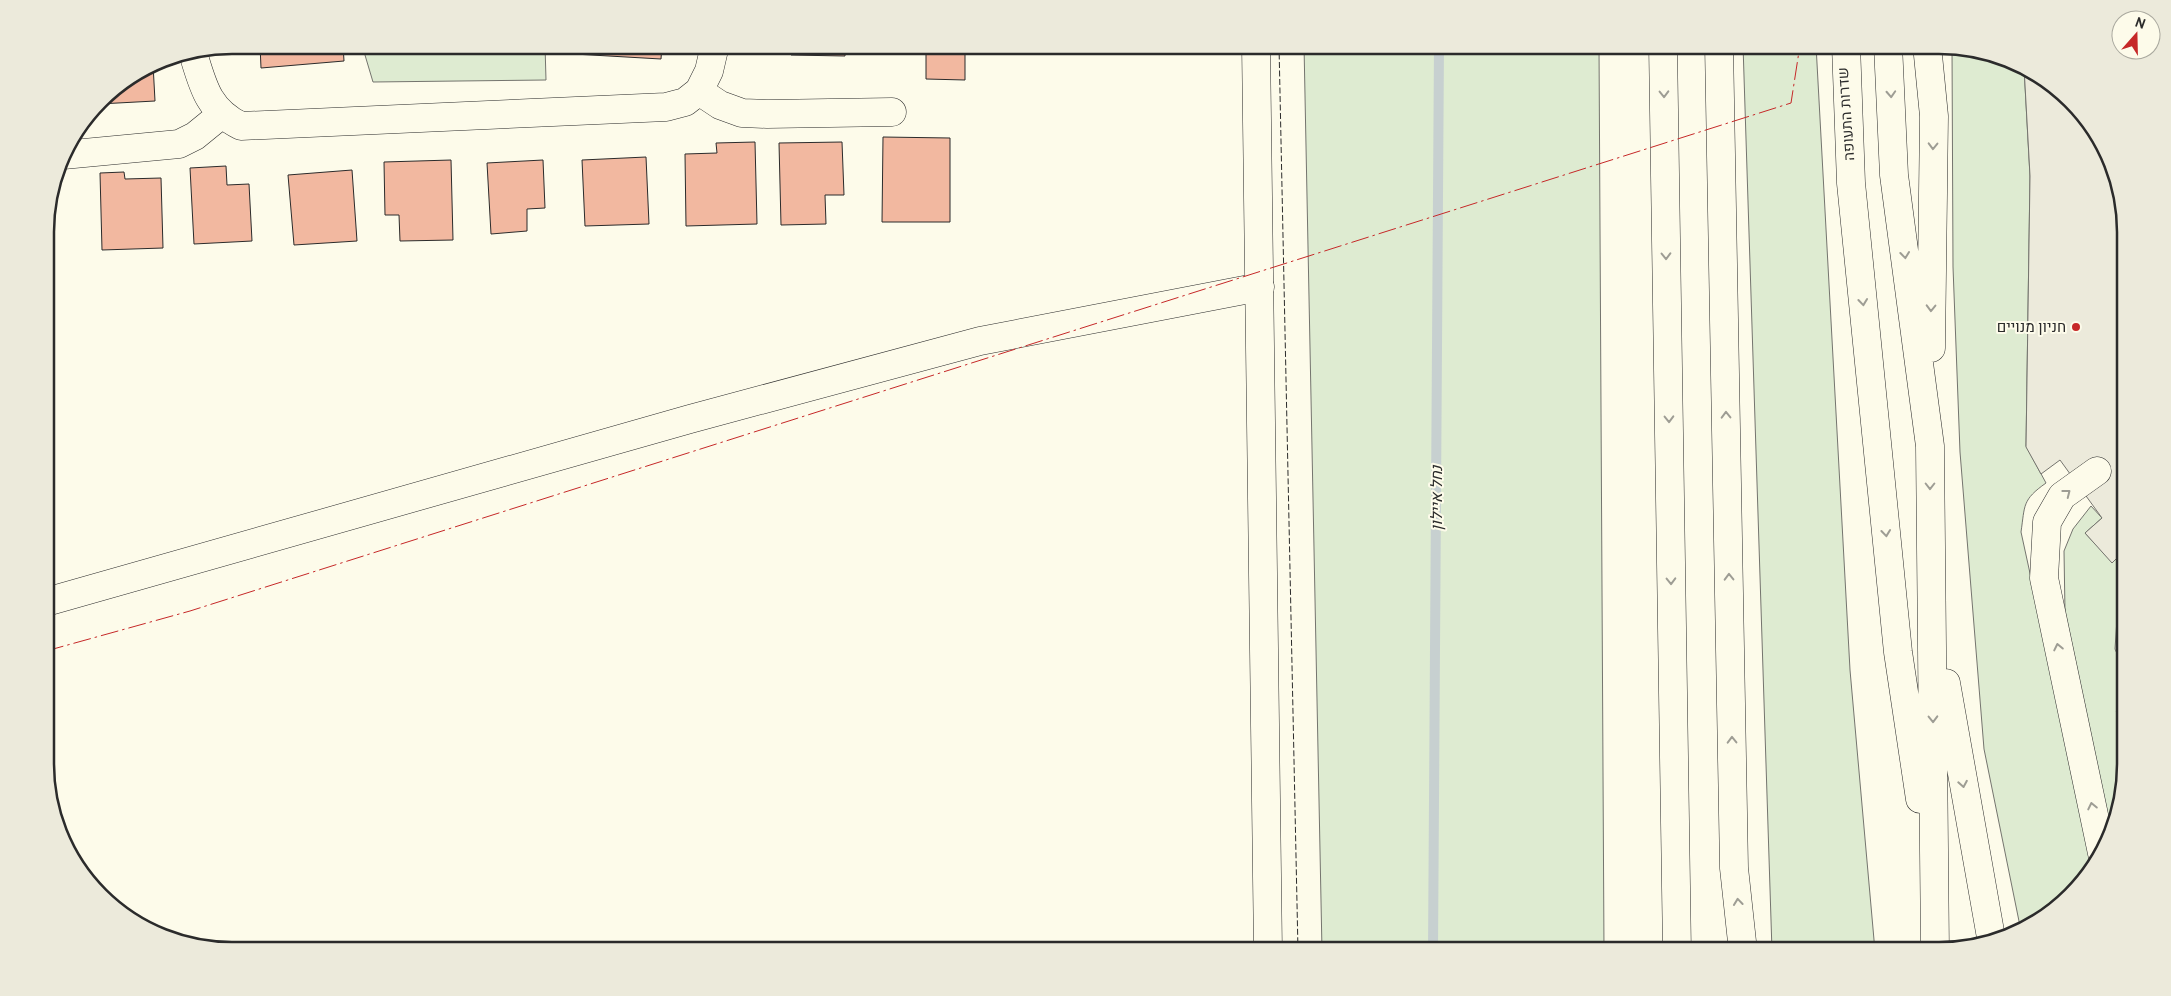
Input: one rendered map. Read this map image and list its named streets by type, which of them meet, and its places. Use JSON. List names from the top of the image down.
{
  "streets": {
    "street": ["שדרות התעופה"]
  },
  "water": ["נחל איילון"],
  "places": ["חניון מנויים"],
  "north": "top"
}
